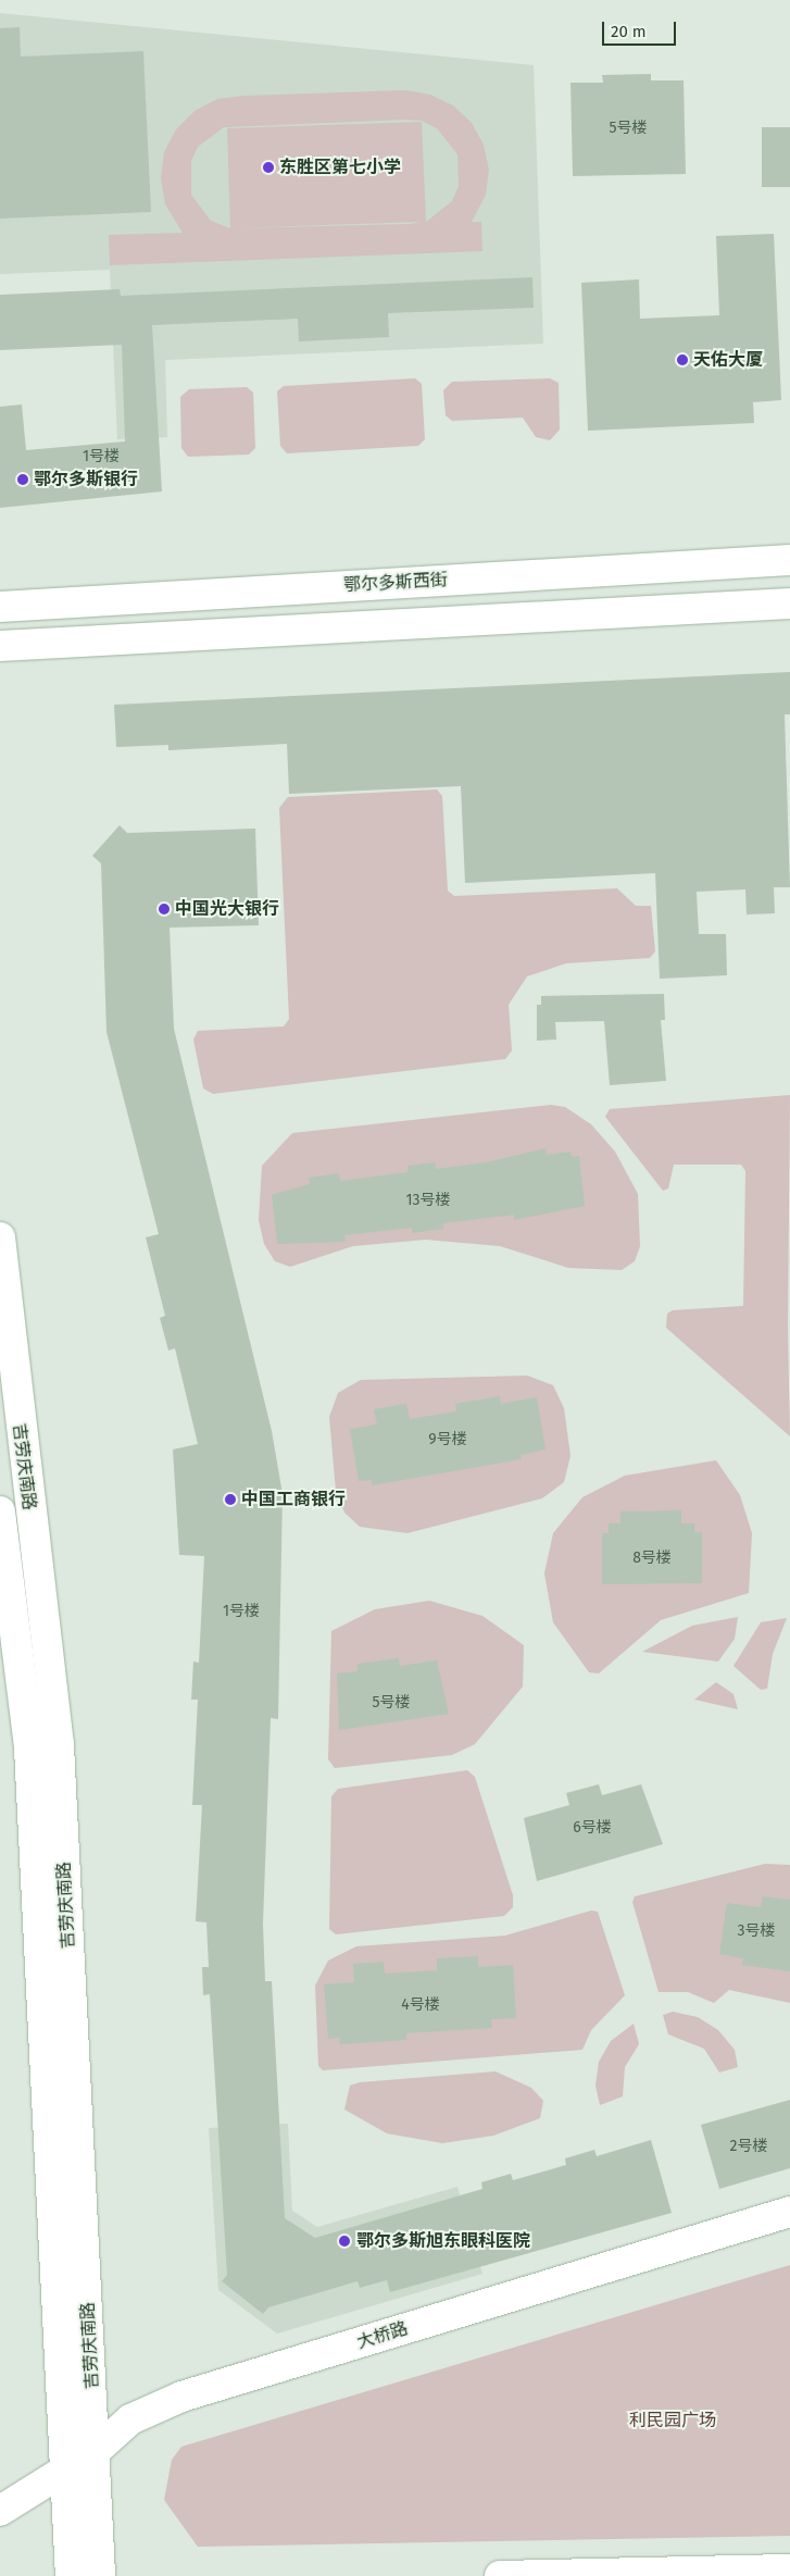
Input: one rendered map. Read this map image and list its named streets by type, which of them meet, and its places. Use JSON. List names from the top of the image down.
{
  "streets": {
    "main road": ["鄂尔多斯西街", "吉劳庆南路", "大桥路"]
  },
  "crossings": [
    ["吉劳庆南路", "大桥路"]
  ],
  "parks": ["利民园广场"],
  "places": [
    "东胜区第七小学",
    "天佑大厦",
    "鄂尔多斯银行",
    "中国光大银行",
    "中国工商银行",
    "鄂尔多斯旭东眼科医院"
  ],
  "house_numbers": [
    "5号楼",
    "1号楼",
    "13号楼",
    "9号楼",
    "8号楼",
    "1号楼",
    "5号楼",
    "6号楼",
    "3号楼",
    "4号楼",
    "2号楼"
  ],
  "scale_bar": "20 m"
}
